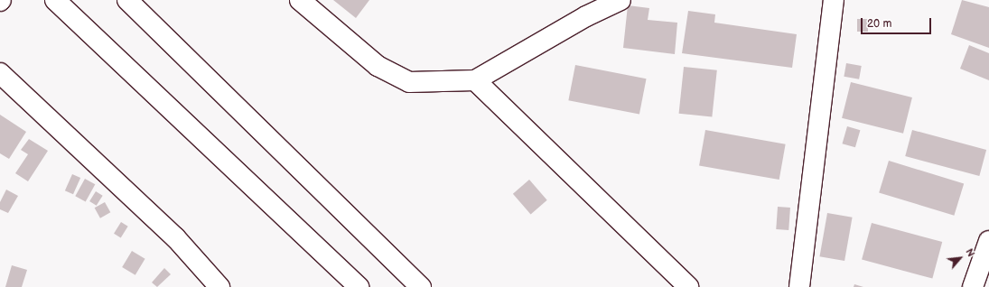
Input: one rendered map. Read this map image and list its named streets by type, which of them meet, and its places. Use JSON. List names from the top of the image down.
{
  "scale_bar": "20 m",
  "north": "top right"
}
